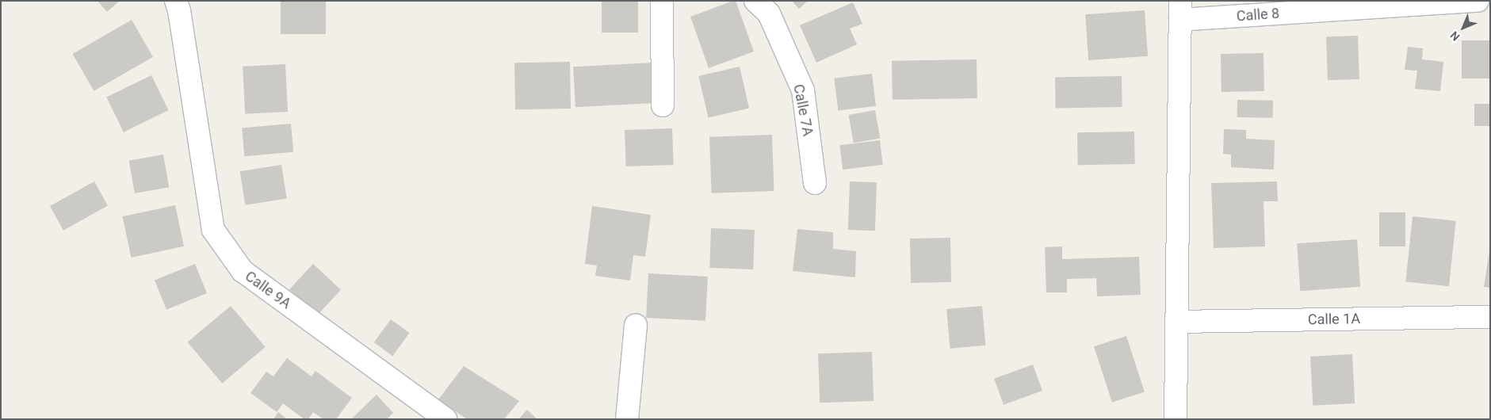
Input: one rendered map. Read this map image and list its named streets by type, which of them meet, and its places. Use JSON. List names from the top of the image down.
{
  "streets": {
    "street": [
      "Calle 8",
      "Calle 7A",
      "Calle 9A",
      "Calle 1A"
    ]
  },
  "north": "bottom left"
}
